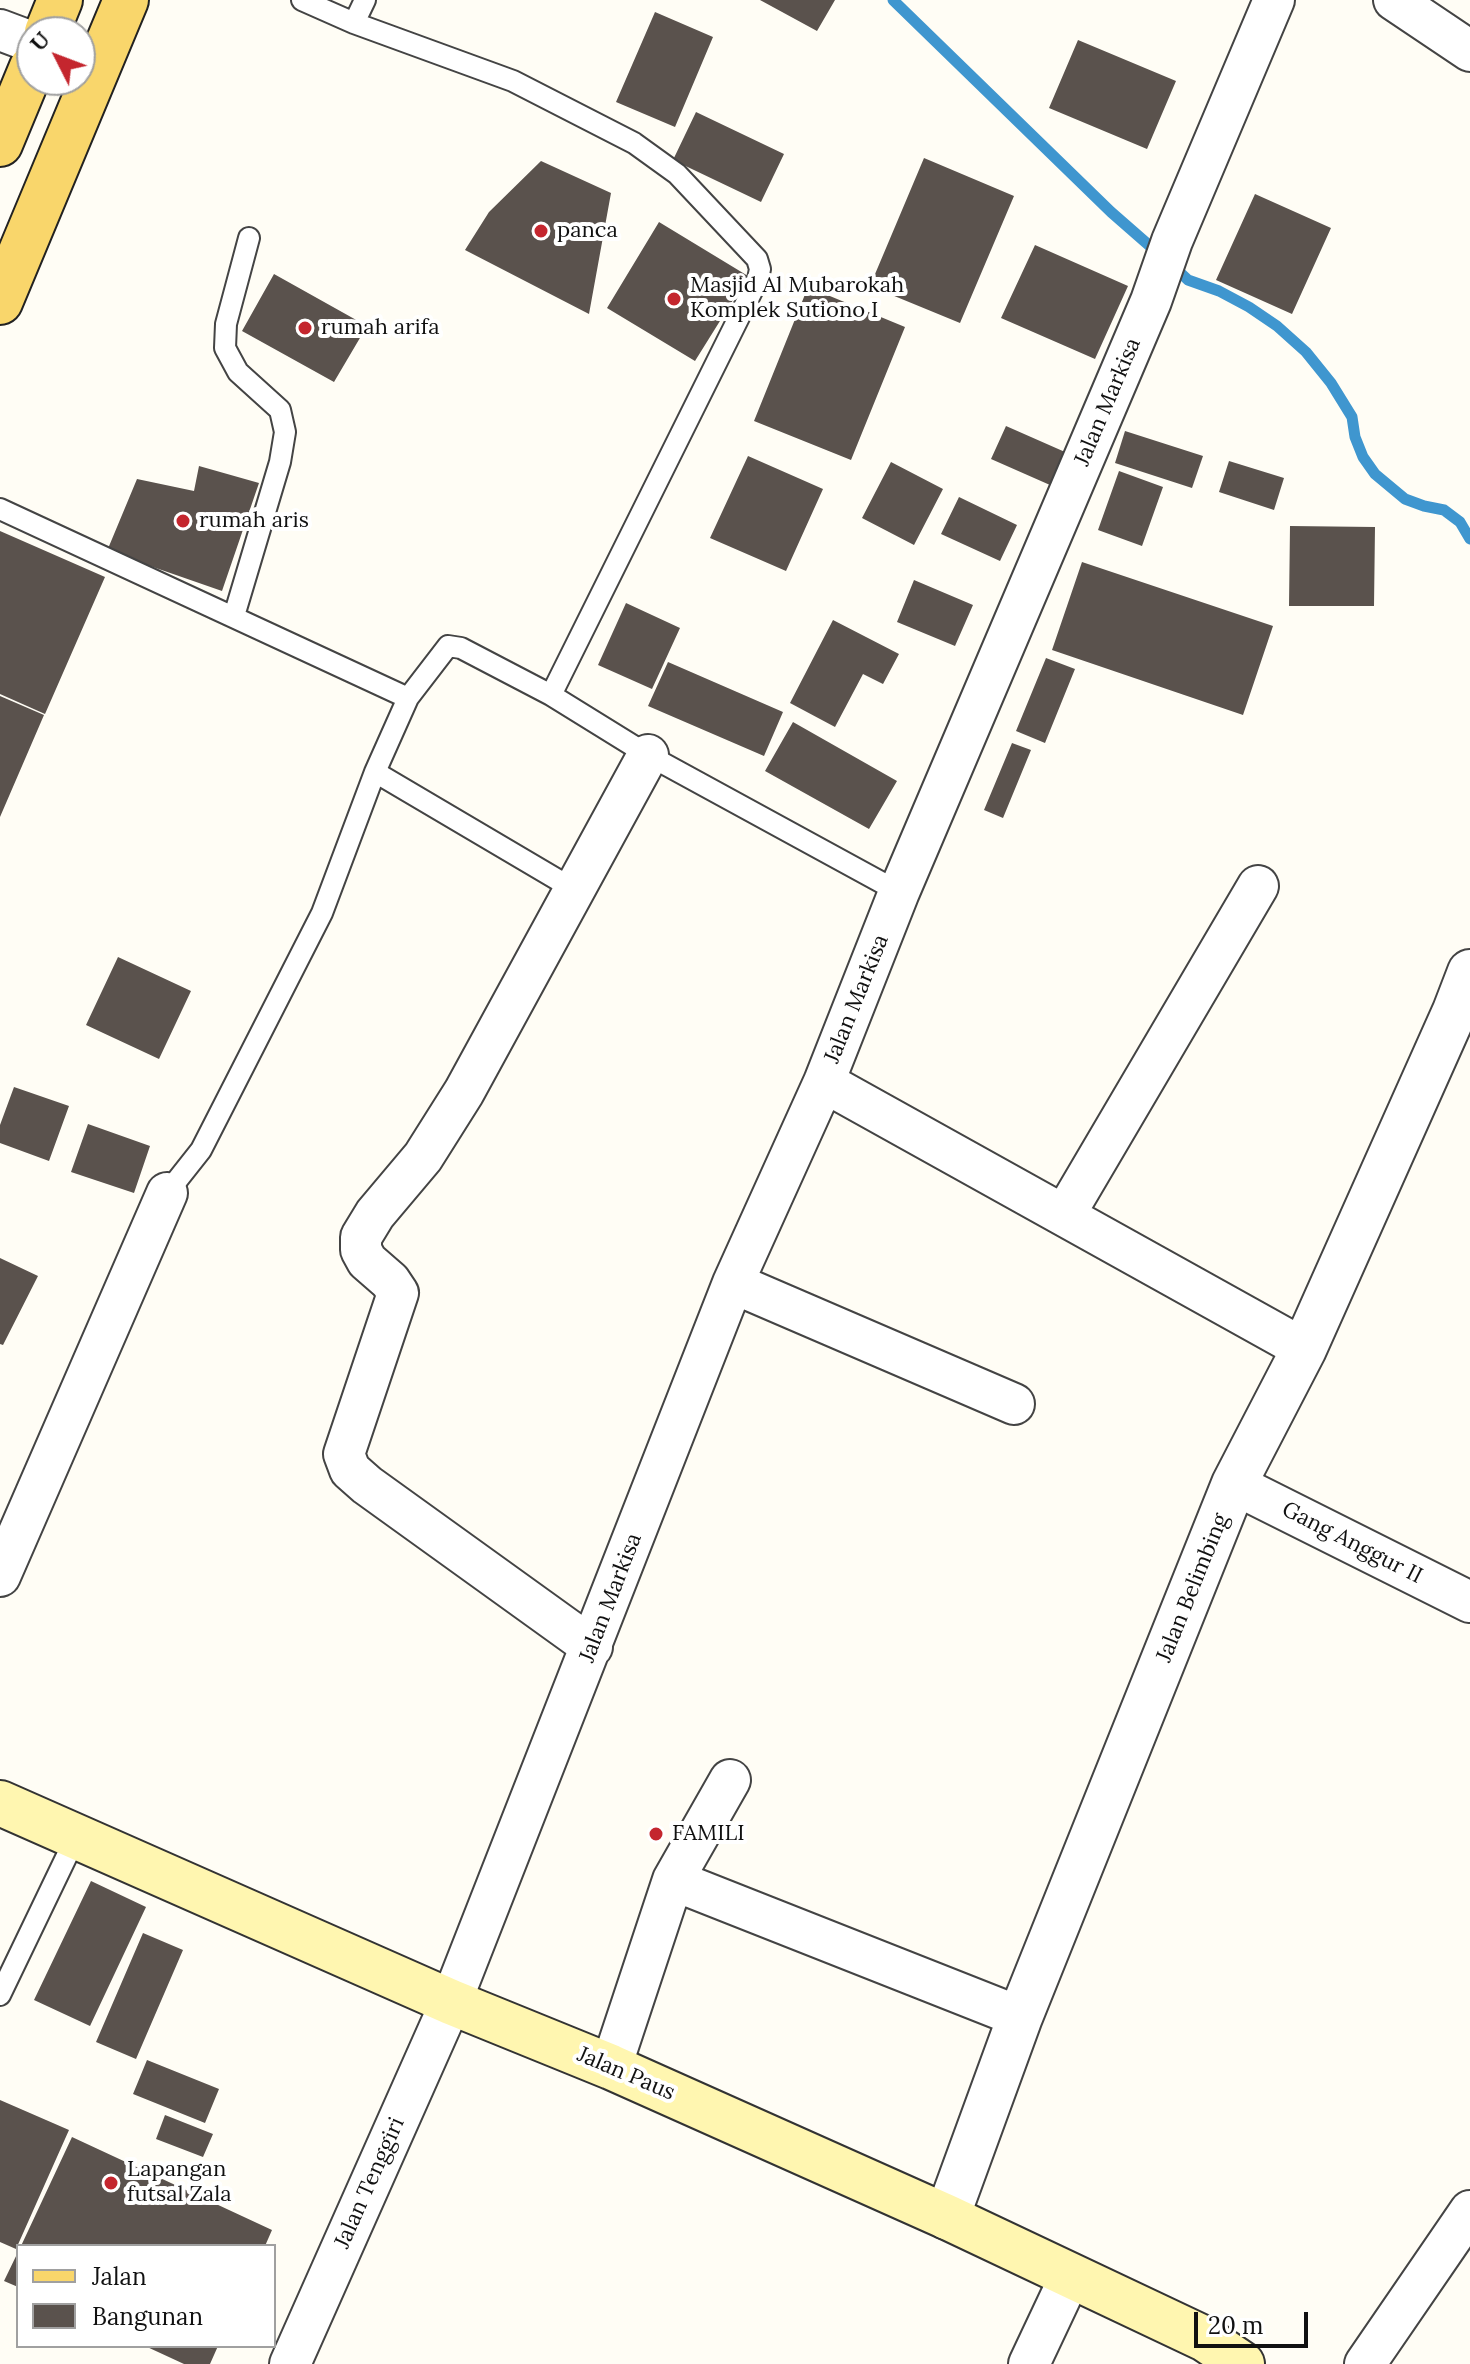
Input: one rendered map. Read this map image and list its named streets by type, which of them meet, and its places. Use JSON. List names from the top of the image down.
{
  "streets": {
    "main road": ["Jalan Paus"],
    "street": [
      "Jalan Markisa",
      "Gang Anggur II",
      "Jalan Belimbing",
      "Jalan Tenggiri"
    ]
  },
  "crossings": [
    ["Jalan Markisa", "Jalan Paus"],
    ["Jalan Markisa", "Jalan Tenggiri"],
    ["Gang Anggur II", "Jalan Belimbing"],
    ["Jalan Belimbing", "Jalan Paus"],
    ["Jalan Paus", "Jalan Tenggiri"]
  ],
  "places": [
    "panca",
    "Masjid Al Mubarokah Komplek Sutiono I",
    "rumah arifa",
    "rumah aris",
    "FAMILI",
    "Lapangan futsal Zala"
  ],
  "legend": ["Jalan", "Bangunan"],
  "scale_bar": "20 m",
  "north": "top left"
}
